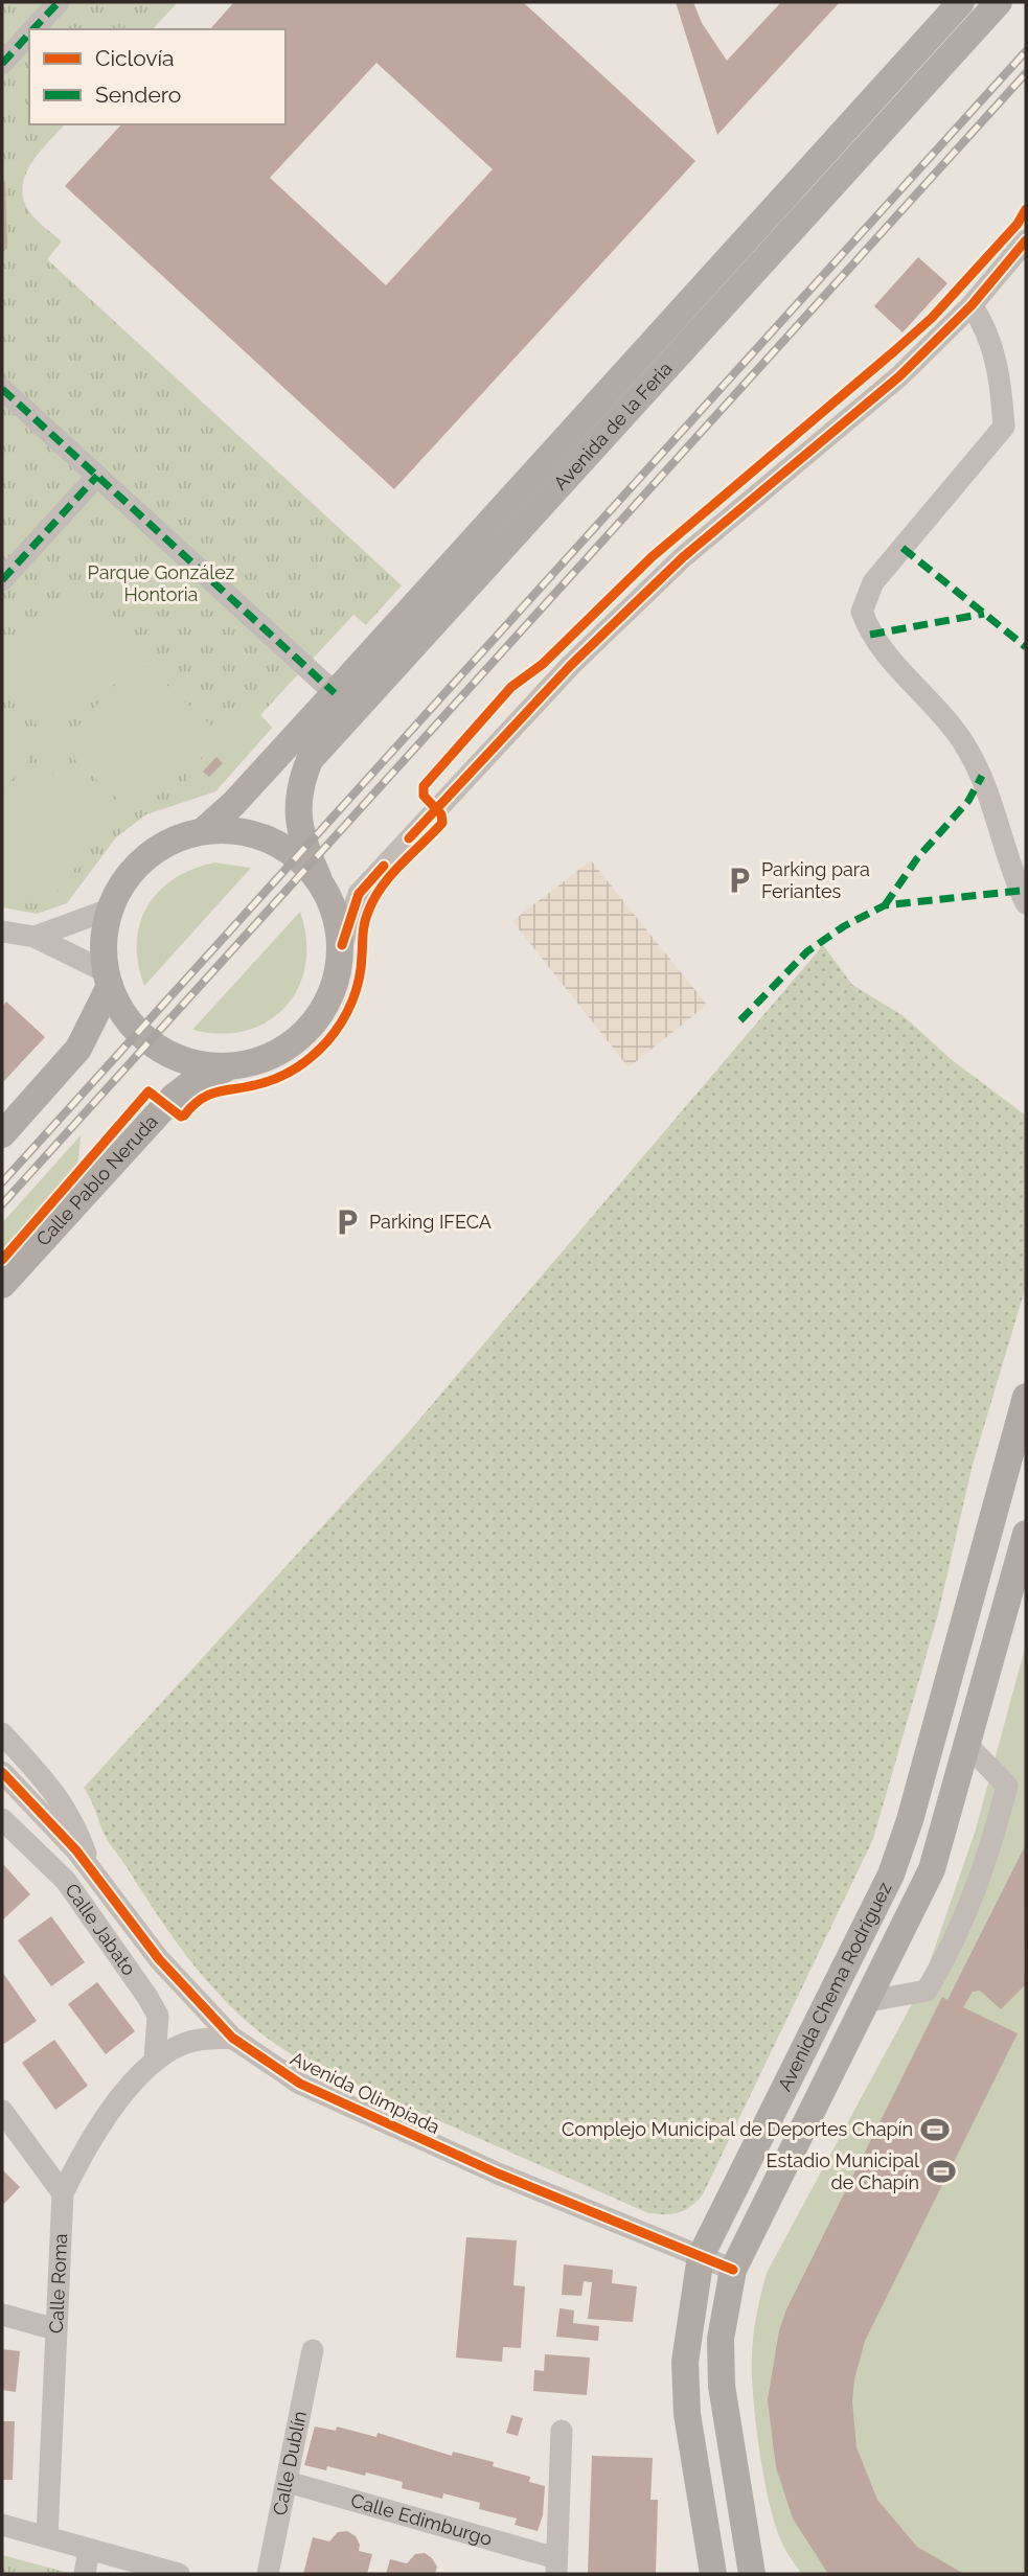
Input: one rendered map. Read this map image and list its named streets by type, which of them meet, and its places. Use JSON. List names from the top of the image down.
{
  "streets": {
    "main road": ["Avenida de la Feria", "Calle Pablo Neruda", "Avenida Chema Rodríguez"],
    "street": [
      "Calle Jabato",
      "Avenida Olimpiada",
      "Calle Roma",
      "Calle Dublín",
      "Calle Edimburgo"
    ]
  },
  "crossings": [
    ["Avenida de la Feria", "Calle Pablo Neruda"],
    ["Calle Jabato", "Calle Roma"],
    ["Avenida Chema Rodríguez", "Avenida Olimpiada"],
    ["Calle Dublín", "Calle Edimburgo"]
  ],
  "parks": ["Parque González Hontoria"],
  "places": {
    "parking": ["Parking para Feriantes", "Parking IFECA"],
    "sports": ["Complejo Municipal de Deportes Chapín", "Estadio Municipal de Chapín"]
  },
  "legend": ["Ciclovía", "Sendero"]
}
